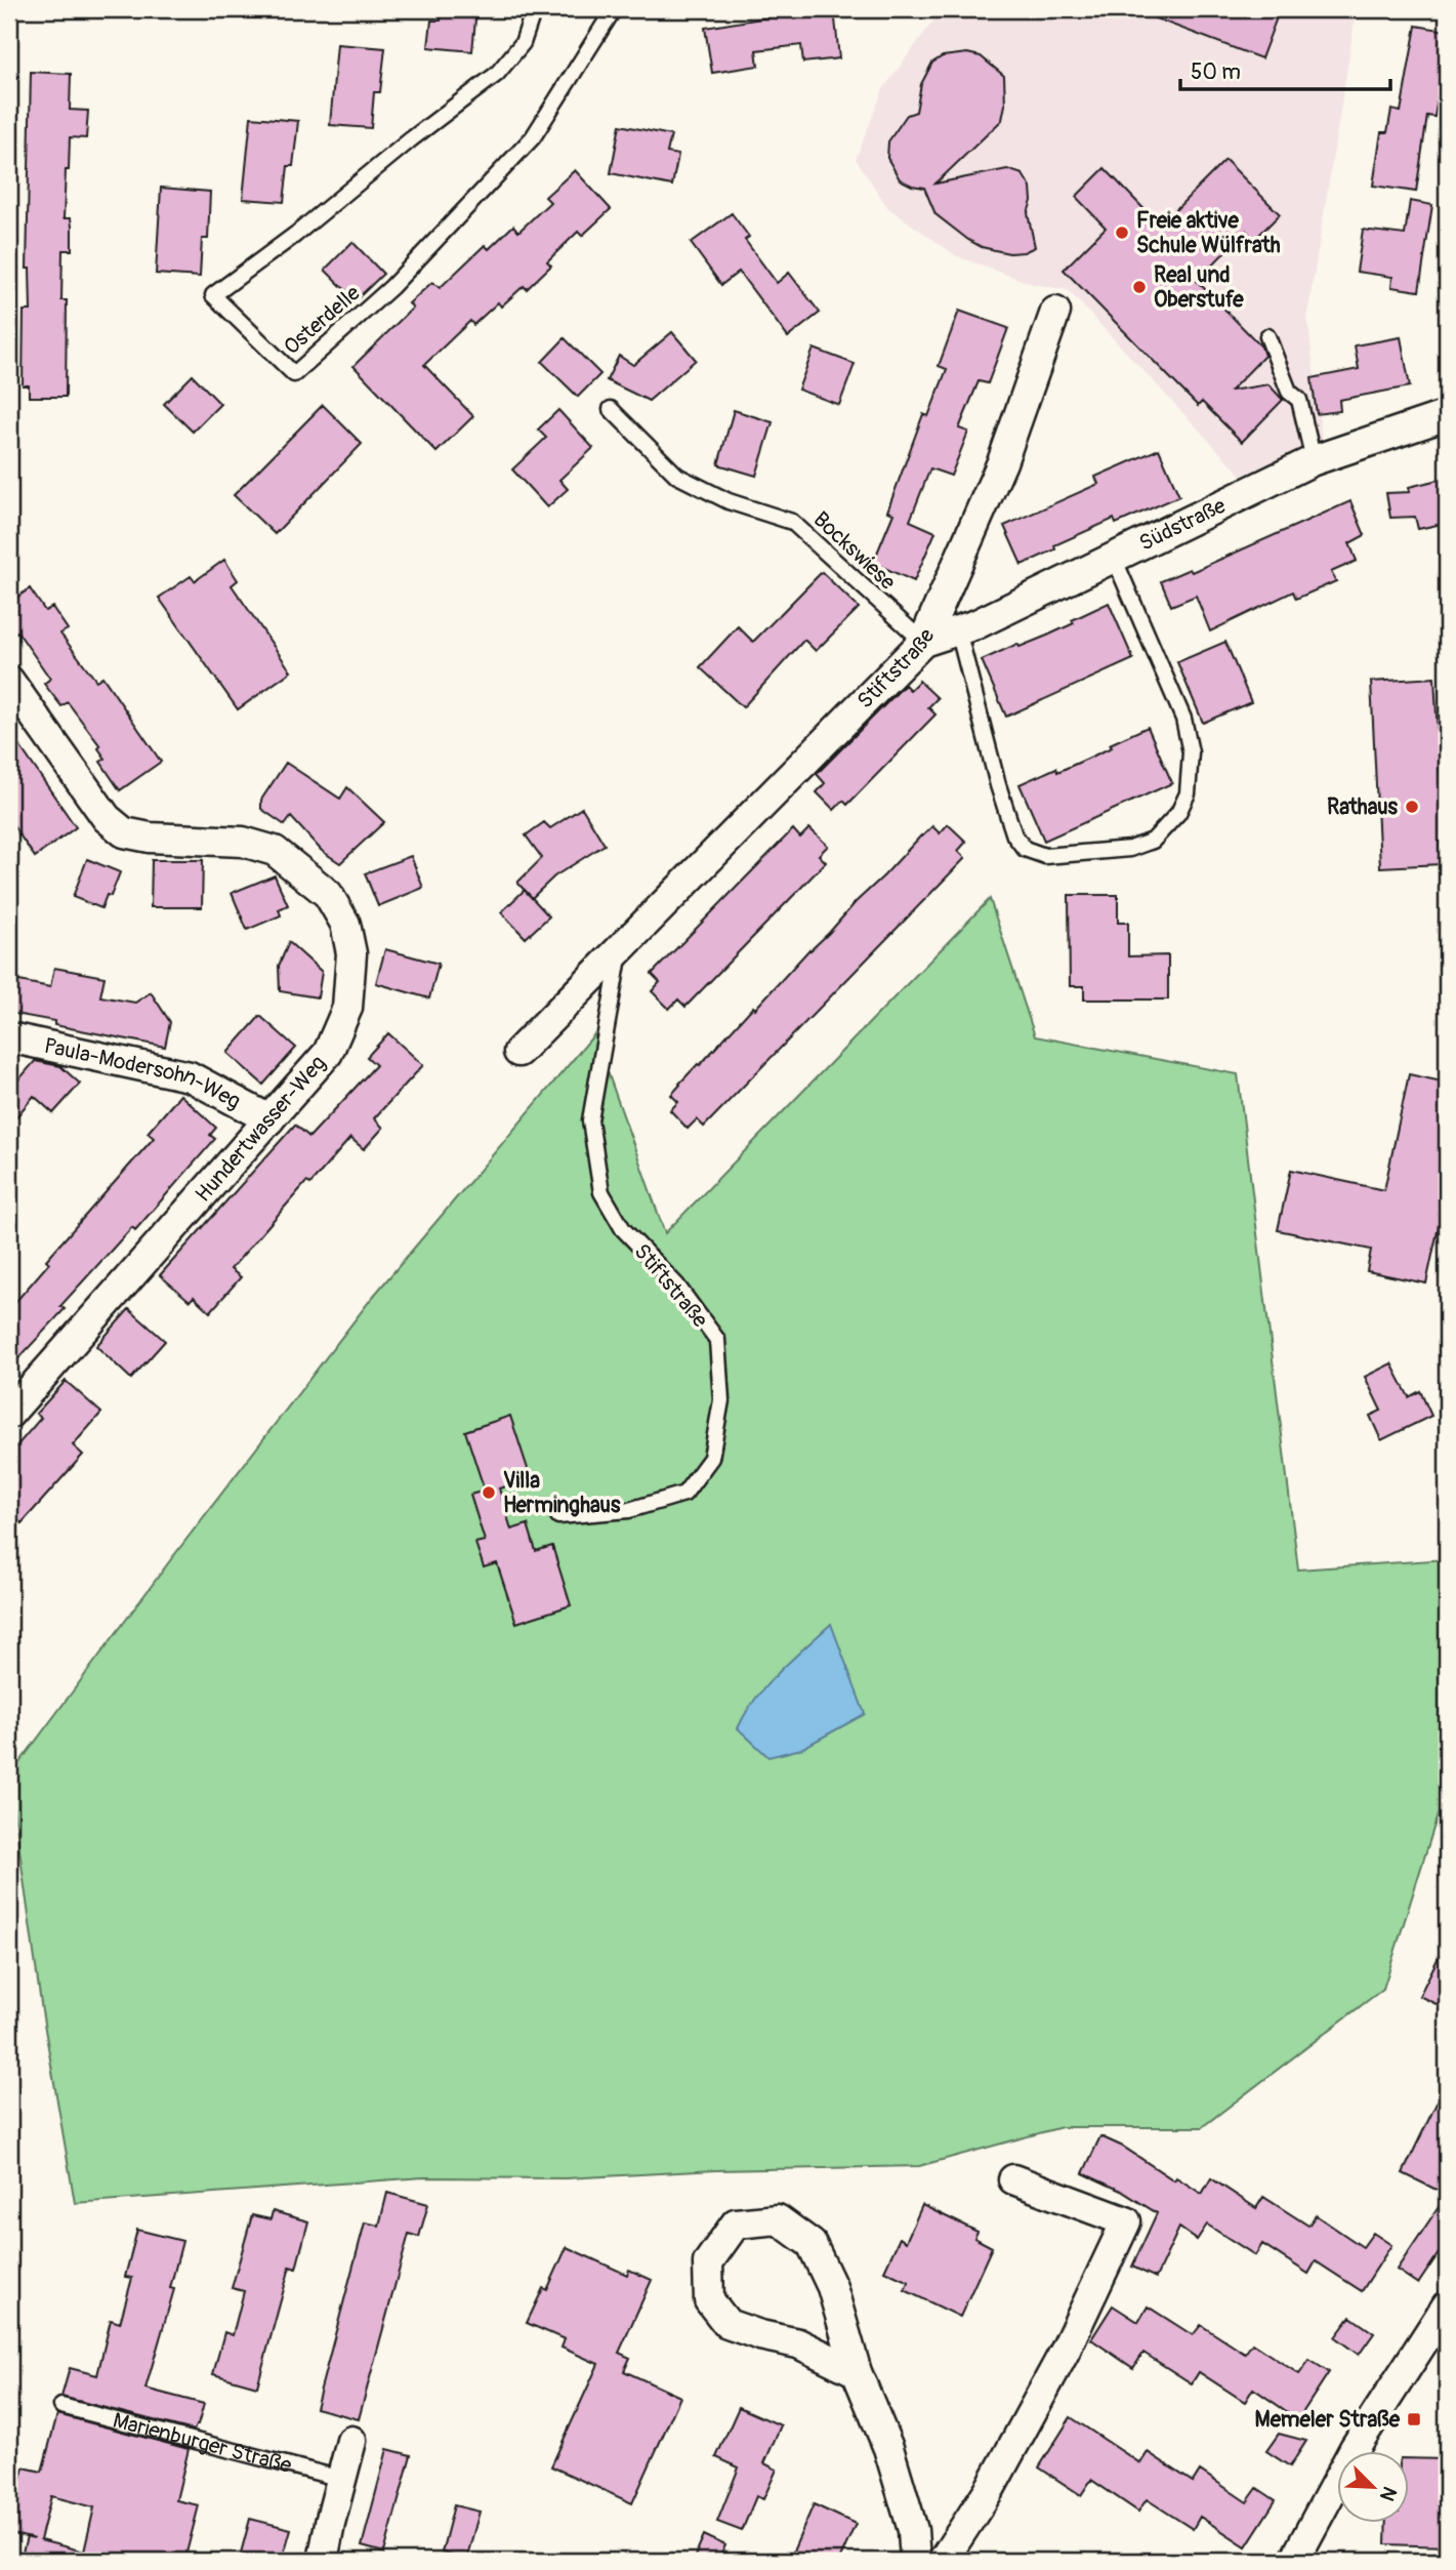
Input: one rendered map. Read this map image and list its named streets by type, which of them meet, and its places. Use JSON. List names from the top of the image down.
{
  "streets": {
    "street": [
      "Südstraße",
      "Stiftstraße",
      "Paula-Modersohn-Weg",
      "Hundertwasser-Weg"
    ],
    "lane": ["Osterdelle", "Bockswiese", "Marienburger Straße"]
  },
  "crossings": [
    ["Südstraße", "Bockswiese"],
    ["Südstraße", "Stiftstraße"],
    ["Bockswiese", "Stiftstraße"],
    ["Paula-Modersohn-Weg", "Hundertwasser-Weg"]
  ],
  "places": {
    "other": [
      "Freie aktive Schule Wülfrath",
      "Real und Oberstufe",
      "Rathaus",
      "Villa Herminghaus"
    ],
    "transit": ["Memeler Straße"]
  },
  "scale_bar": "50 m",
  "north": "bottom right"
}
